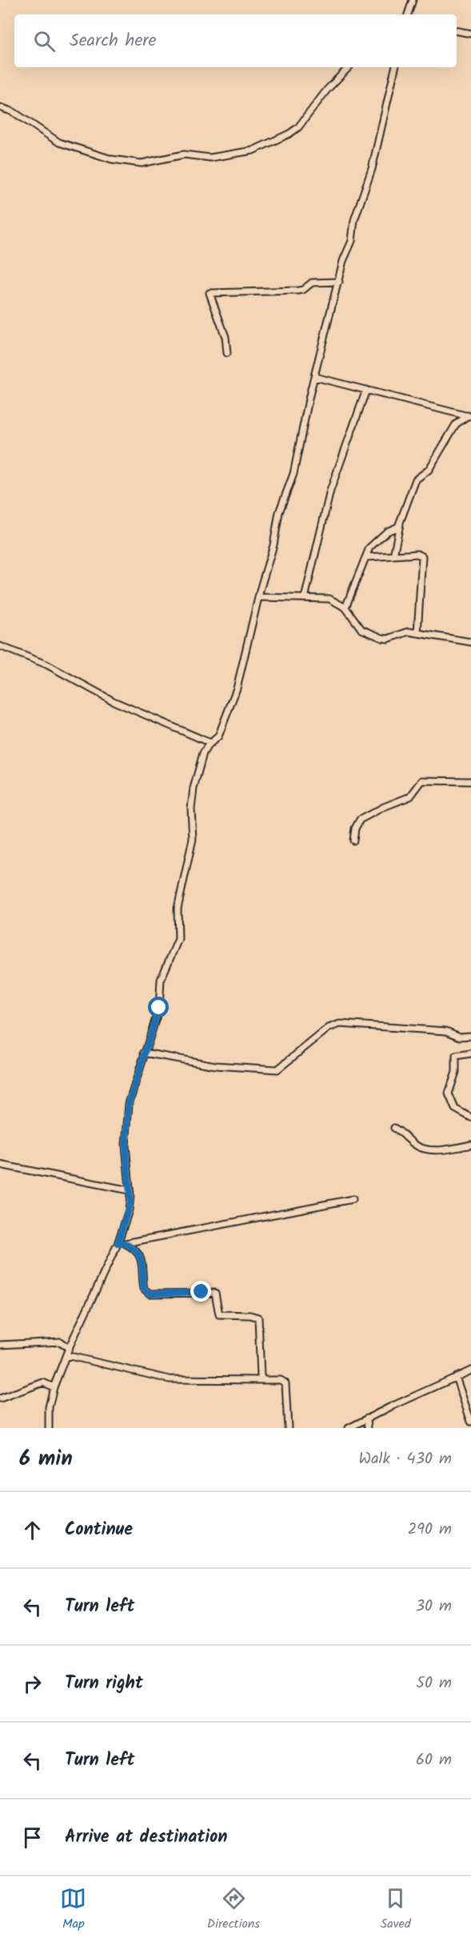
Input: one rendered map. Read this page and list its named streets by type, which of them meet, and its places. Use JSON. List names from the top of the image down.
{
  "page": {
    "search": "Search here",
    "heading": ["6 min", "Walk · 430 m"],
    "list": [
      ["Continue", "290 m"],
      ["Turn left", "30 m"],
      ["Turn right", "50 m"],
      ["Turn left", "60 m"],
      "Arrive at destination"
    ],
    "nav": ["Map", "Directions", "Saved"]
  }
}
